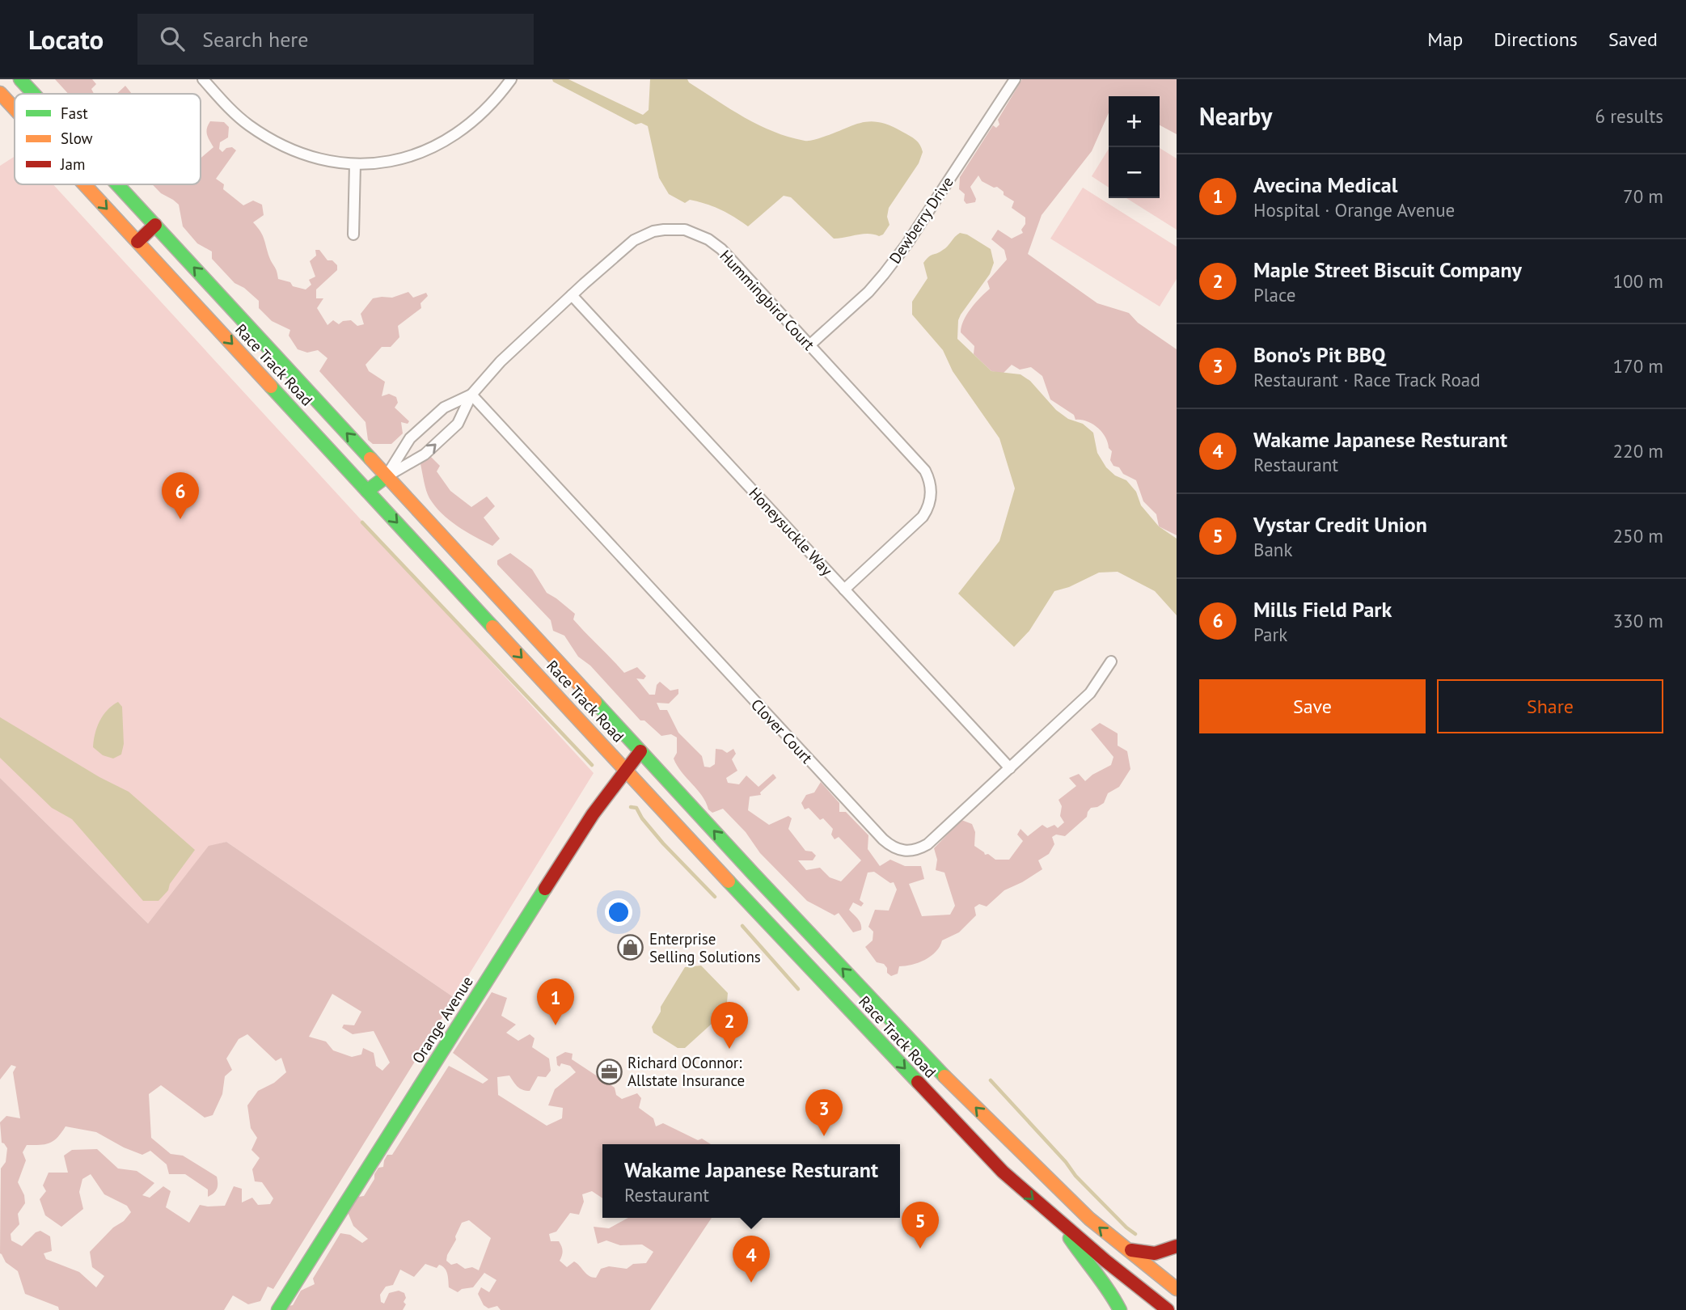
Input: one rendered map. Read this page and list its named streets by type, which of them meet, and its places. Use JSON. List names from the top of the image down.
{
  "streets": {
    "main road": ["Race Track Road", "Orange Avenue"],
    "street": [
      "Dewberry Drive",
      "Hummingbird Court",
      "Honeysuckle Way",
      "Clover Court"
    ]
  },
  "crossings": [
    ["Dewberry Drive", "Hummingbird Court"],
    ["Hummingbird Court", "Race Track Road"],
    ["Hummingbird Court", "Honeysuckle Way"],
    ["Hummingbird Court", "Clover Court"],
    ["Race Track Road", "Orange Avenue"],
    ["Honeysuckle Way", "Clover Court"]
  ],
  "places": {
    "shop": ["Enterprise Selling Solutions"],
    "office": ["Richard OConnor: Allstate Insurance"]
  },
  "legend": ["Fast", "Slow", "Jam"],
  "page": {
    "header": "Locato",
    "search": "Search here",
    "nav": ["Map", "Directions", "Saved"],
    "heading": ["Nearby", "6 results"],
    "map_buttons": ["+", "−"],
    "list": [
      {
        "mark": "1",
        "name": "Avecina Medical",
        "note": "Hospital · Orange Avenue",
        "value": "70 m"
      },
      {
        "mark": "2",
        "name": "Maple Street Biscuit Company",
        "note": "Place",
        "value": "100 m"
      },
      {
        "mark": "3",
        "name": "Bono's Pit BBQ",
        "note": "Restaurant · Race Track Road",
        "value": "170 m"
      },
      {
        "mark": "4",
        "name": "Wakame Japanese Resturant",
        "note": "Restaurant",
        "value": "220 m"
      },
      {
        "mark": "5",
        "name": "Vystar Credit Union",
        "note": "Bank",
        "value": "250 m"
      },
      {
        "mark": "6",
        "name": "Mills Field Park",
        "note": "Park",
        "value": "330 m"
      }
    ],
    "pins": [
      "6",
      "1",
      "2",
      "3",
      "5",
      "4"
    ],
    "buttons": ["Save", "Share"],
    "popup": ["Wakame Japanese Resturant", "Restaurant"]
  }
}
